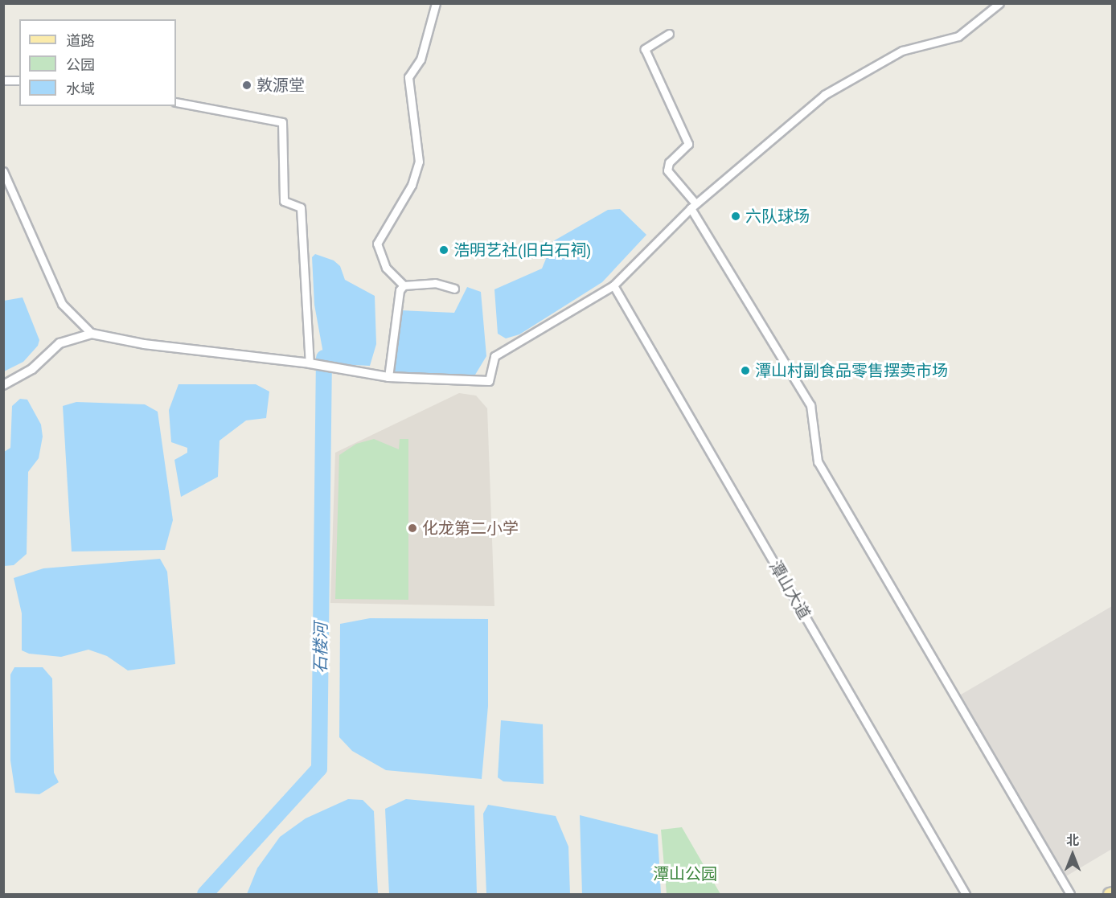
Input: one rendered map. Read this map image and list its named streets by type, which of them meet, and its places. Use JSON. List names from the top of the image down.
{
  "streets": {
    "street": ["潭山大道"]
  },
  "water": ["石楼河"],
  "parks": ["潭山公园"],
  "places": [
    "敦源堂",
    "六队球场",
    "浩明艺社(旧白石祠)",
    "潭山村副食品零售摆卖市场",
    "化龙第二小学"
  ],
  "legend": ["道路", "公园", "水域"],
  "north": "top"
}
